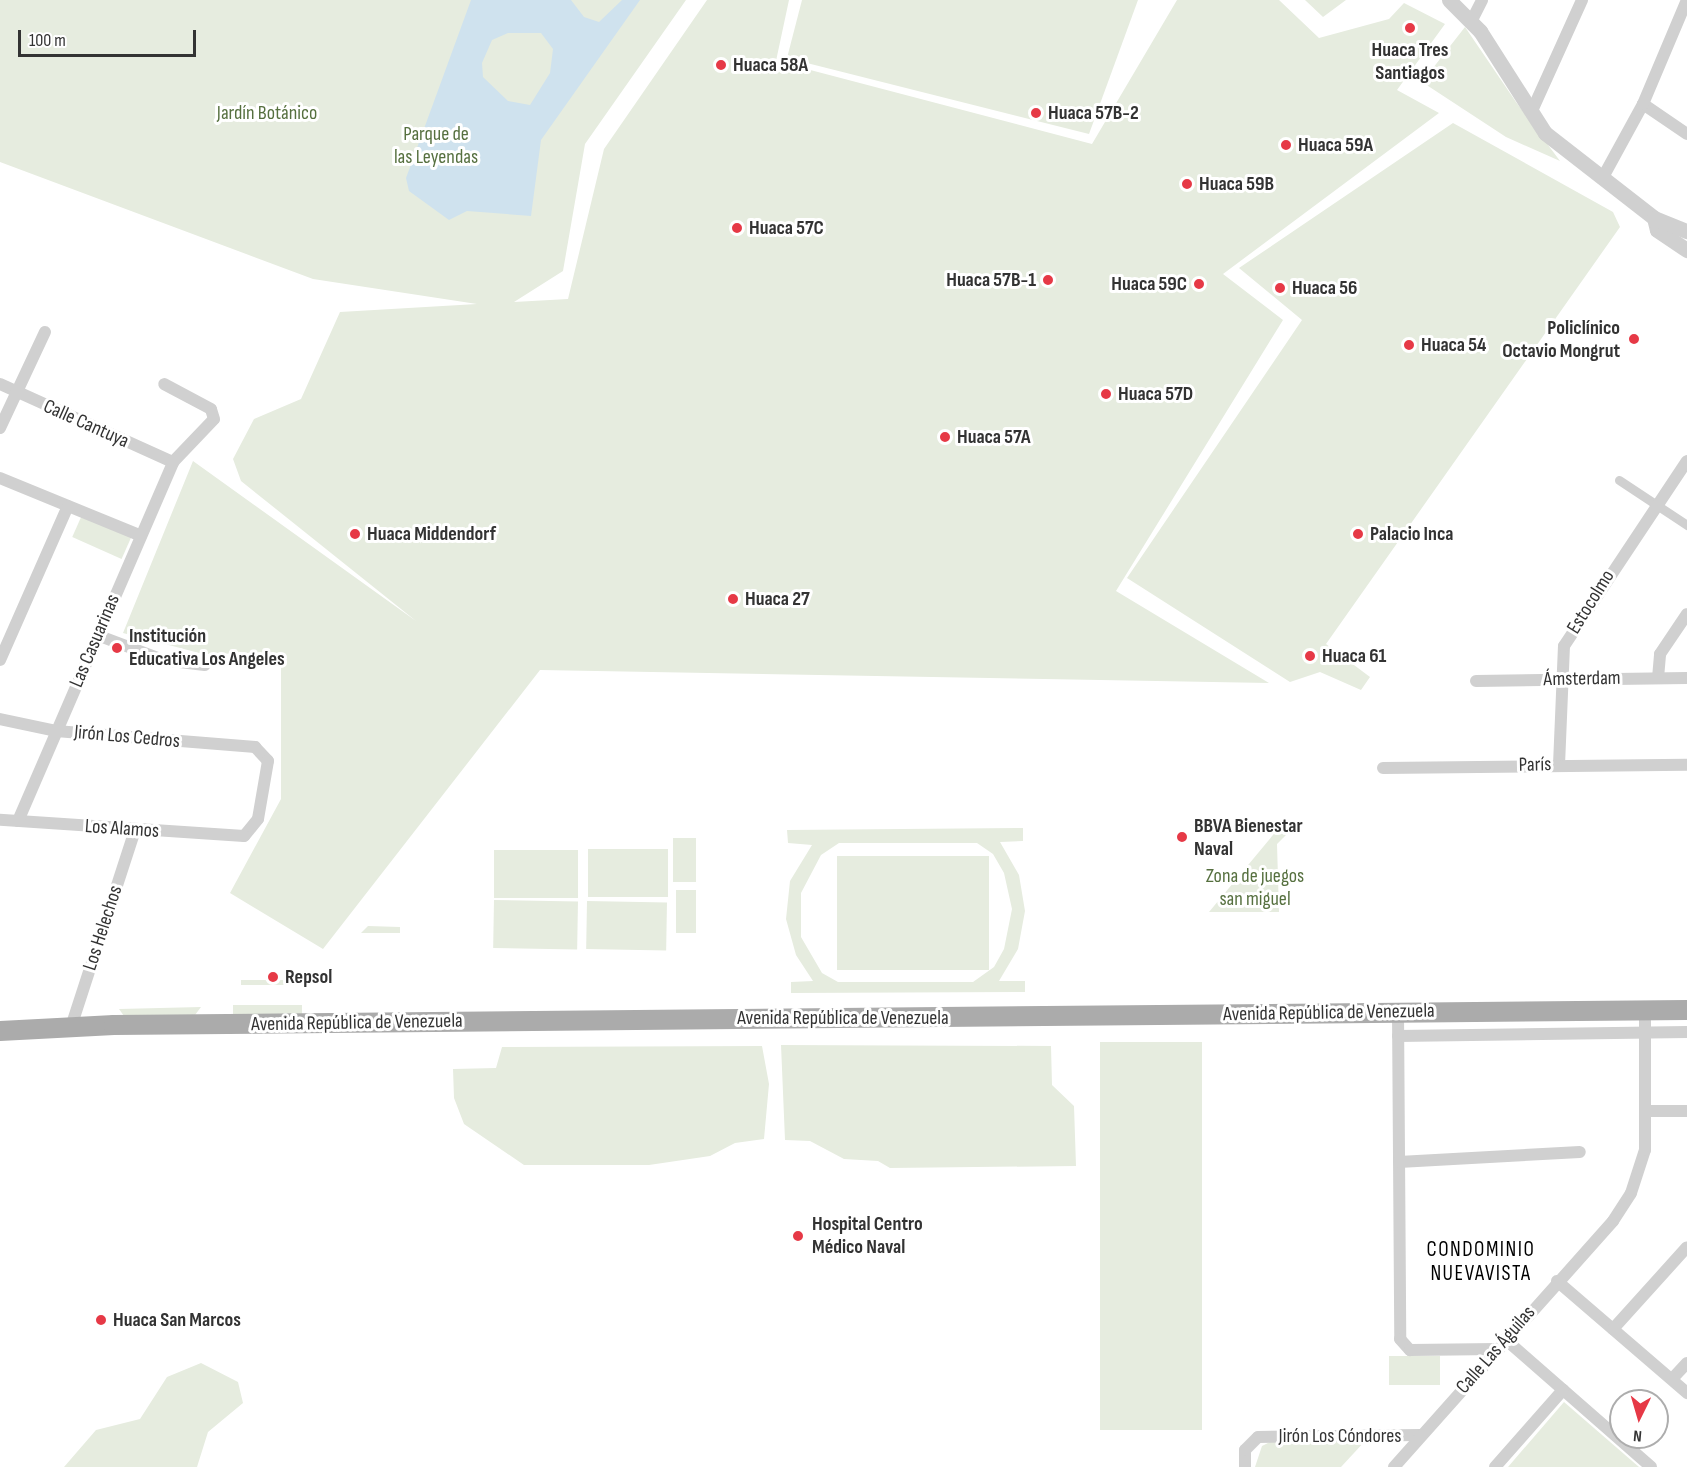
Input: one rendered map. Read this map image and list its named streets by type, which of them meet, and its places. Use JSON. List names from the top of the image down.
{
  "streets": {
    "main road": ["Avenida República de Venezuela"],
    "street": [
      "Calle Cantuya",
      "Estocolmo",
      "Las Casuarinas",
      "Ámsterdam",
      "Jirón Los Cedros",
      "París",
      "Los Alamos",
      "Los Helechos",
      "Calle Las Águilas",
      "Jirón Los Cóndores"
    ]
  },
  "crossings": [
    ["Calle Cantuya", "Las Casuarinas"],
    ["Estocolmo", "Ámsterdam"],
    ["Estocolmo", "París"],
    ["Las Casuarinas", "Jirón Los Cedros"],
    ["Las Casuarinas", "Los Alamos"],
    ["Jirón Los Cedros", "Los Alamos"],
    ["Los Alamos", "Los Helechos"],
    ["Los Helechos", "Avenida República de Venezuela"],
    ["Avenida República de Venezuela", "Calle Las Águilas"],
    ["Calle Las Águilas", "Jirón Los Cóndores"]
  ],
  "districts": ["CONDOMINIO NUEVAVISTA"],
  "parks": ["Jardín Botánico", "Parque de las Leyendas", "Zona de juegos san miguel"],
  "places": [
    "Huaca Tres Santiagos",
    "Huaca 58A",
    "Huaca 57B-2",
    "Huaca 59A",
    "Huaca 59B",
    "Huaca 57C",
    "Huaca 57B-1",
    "Huaca 59C",
    "Huaca 56",
    "Policlínico Octavio Mongrut",
    "Huaca 54",
    "Huaca 57D",
    "Huaca 57A",
    "Huaca Middendorf",
    "Palacio Inca",
    "Huaca 27",
    "Institución Educativa Los Angeles",
    "Huaca 61",
    "BBVA Bienestar Naval",
    "Repsol",
    "Hospital Centro Médico Naval",
    "Huaca San Marcos"
  ],
  "scale_bar": "100 m",
  "north": "bottom"
}
